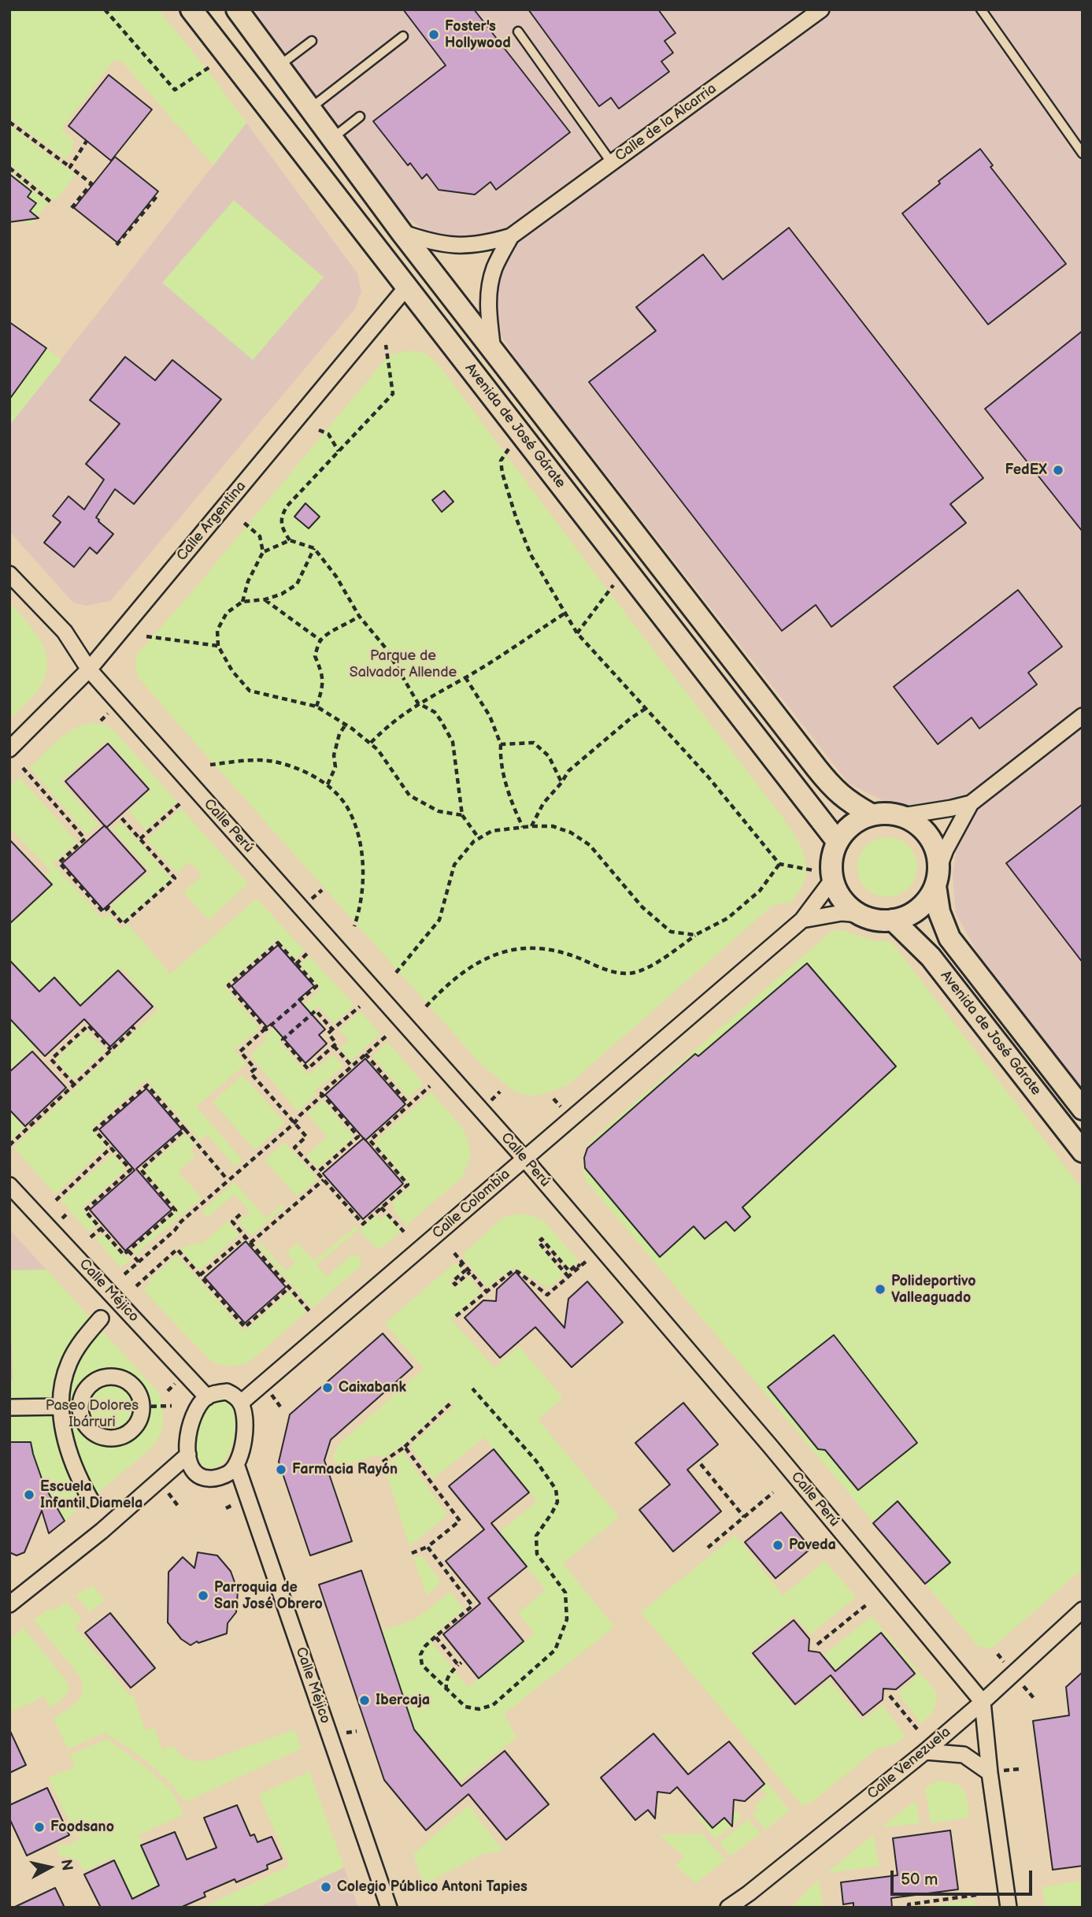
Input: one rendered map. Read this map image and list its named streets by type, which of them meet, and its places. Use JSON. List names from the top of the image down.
{
  "streets": {
    "main road": ["Avenida de José Gárate"],
    "street": [
      "Calle de la Alcarria",
      "Calle Argentina",
      "Calle Perú",
      "Calle Colombia",
      "Calle Méjico",
      "Calle Venezuela"
    ]
  },
  "crossings": [
    ["Calle de la Alcarria", "Avenida de José Gárate"],
    ["Avenida de José Gárate", "Calle Argentina"],
    ["Avenida de José Gárate", "Calle Colombia"],
    ["Calle Argentina", "Calle Perú"],
    ["Calle Perú", "Calle Colombia"],
    ["Calle Perú", "Calle Venezuela"],
    ["Calle Colombia", "Calle Méjico"]
  ],
  "parks": ["Parque de Salvador Allende", "Paseo Dolores Ibárruri"],
  "places": [
    "Foster's Hollywood",
    "FedEX",
    "Polideportivo Valleaguado",
    "Caixabank",
    "Farmacia Rayón",
    "Escuela Infantil Diamela",
    "Poveda",
    "Parroquia de San José Obrero",
    "Ibercaja",
    "Foodsano",
    "Colegio Público Antoni Tapies"
  ],
  "scale_bar": "50 m",
  "north": "right"
}
